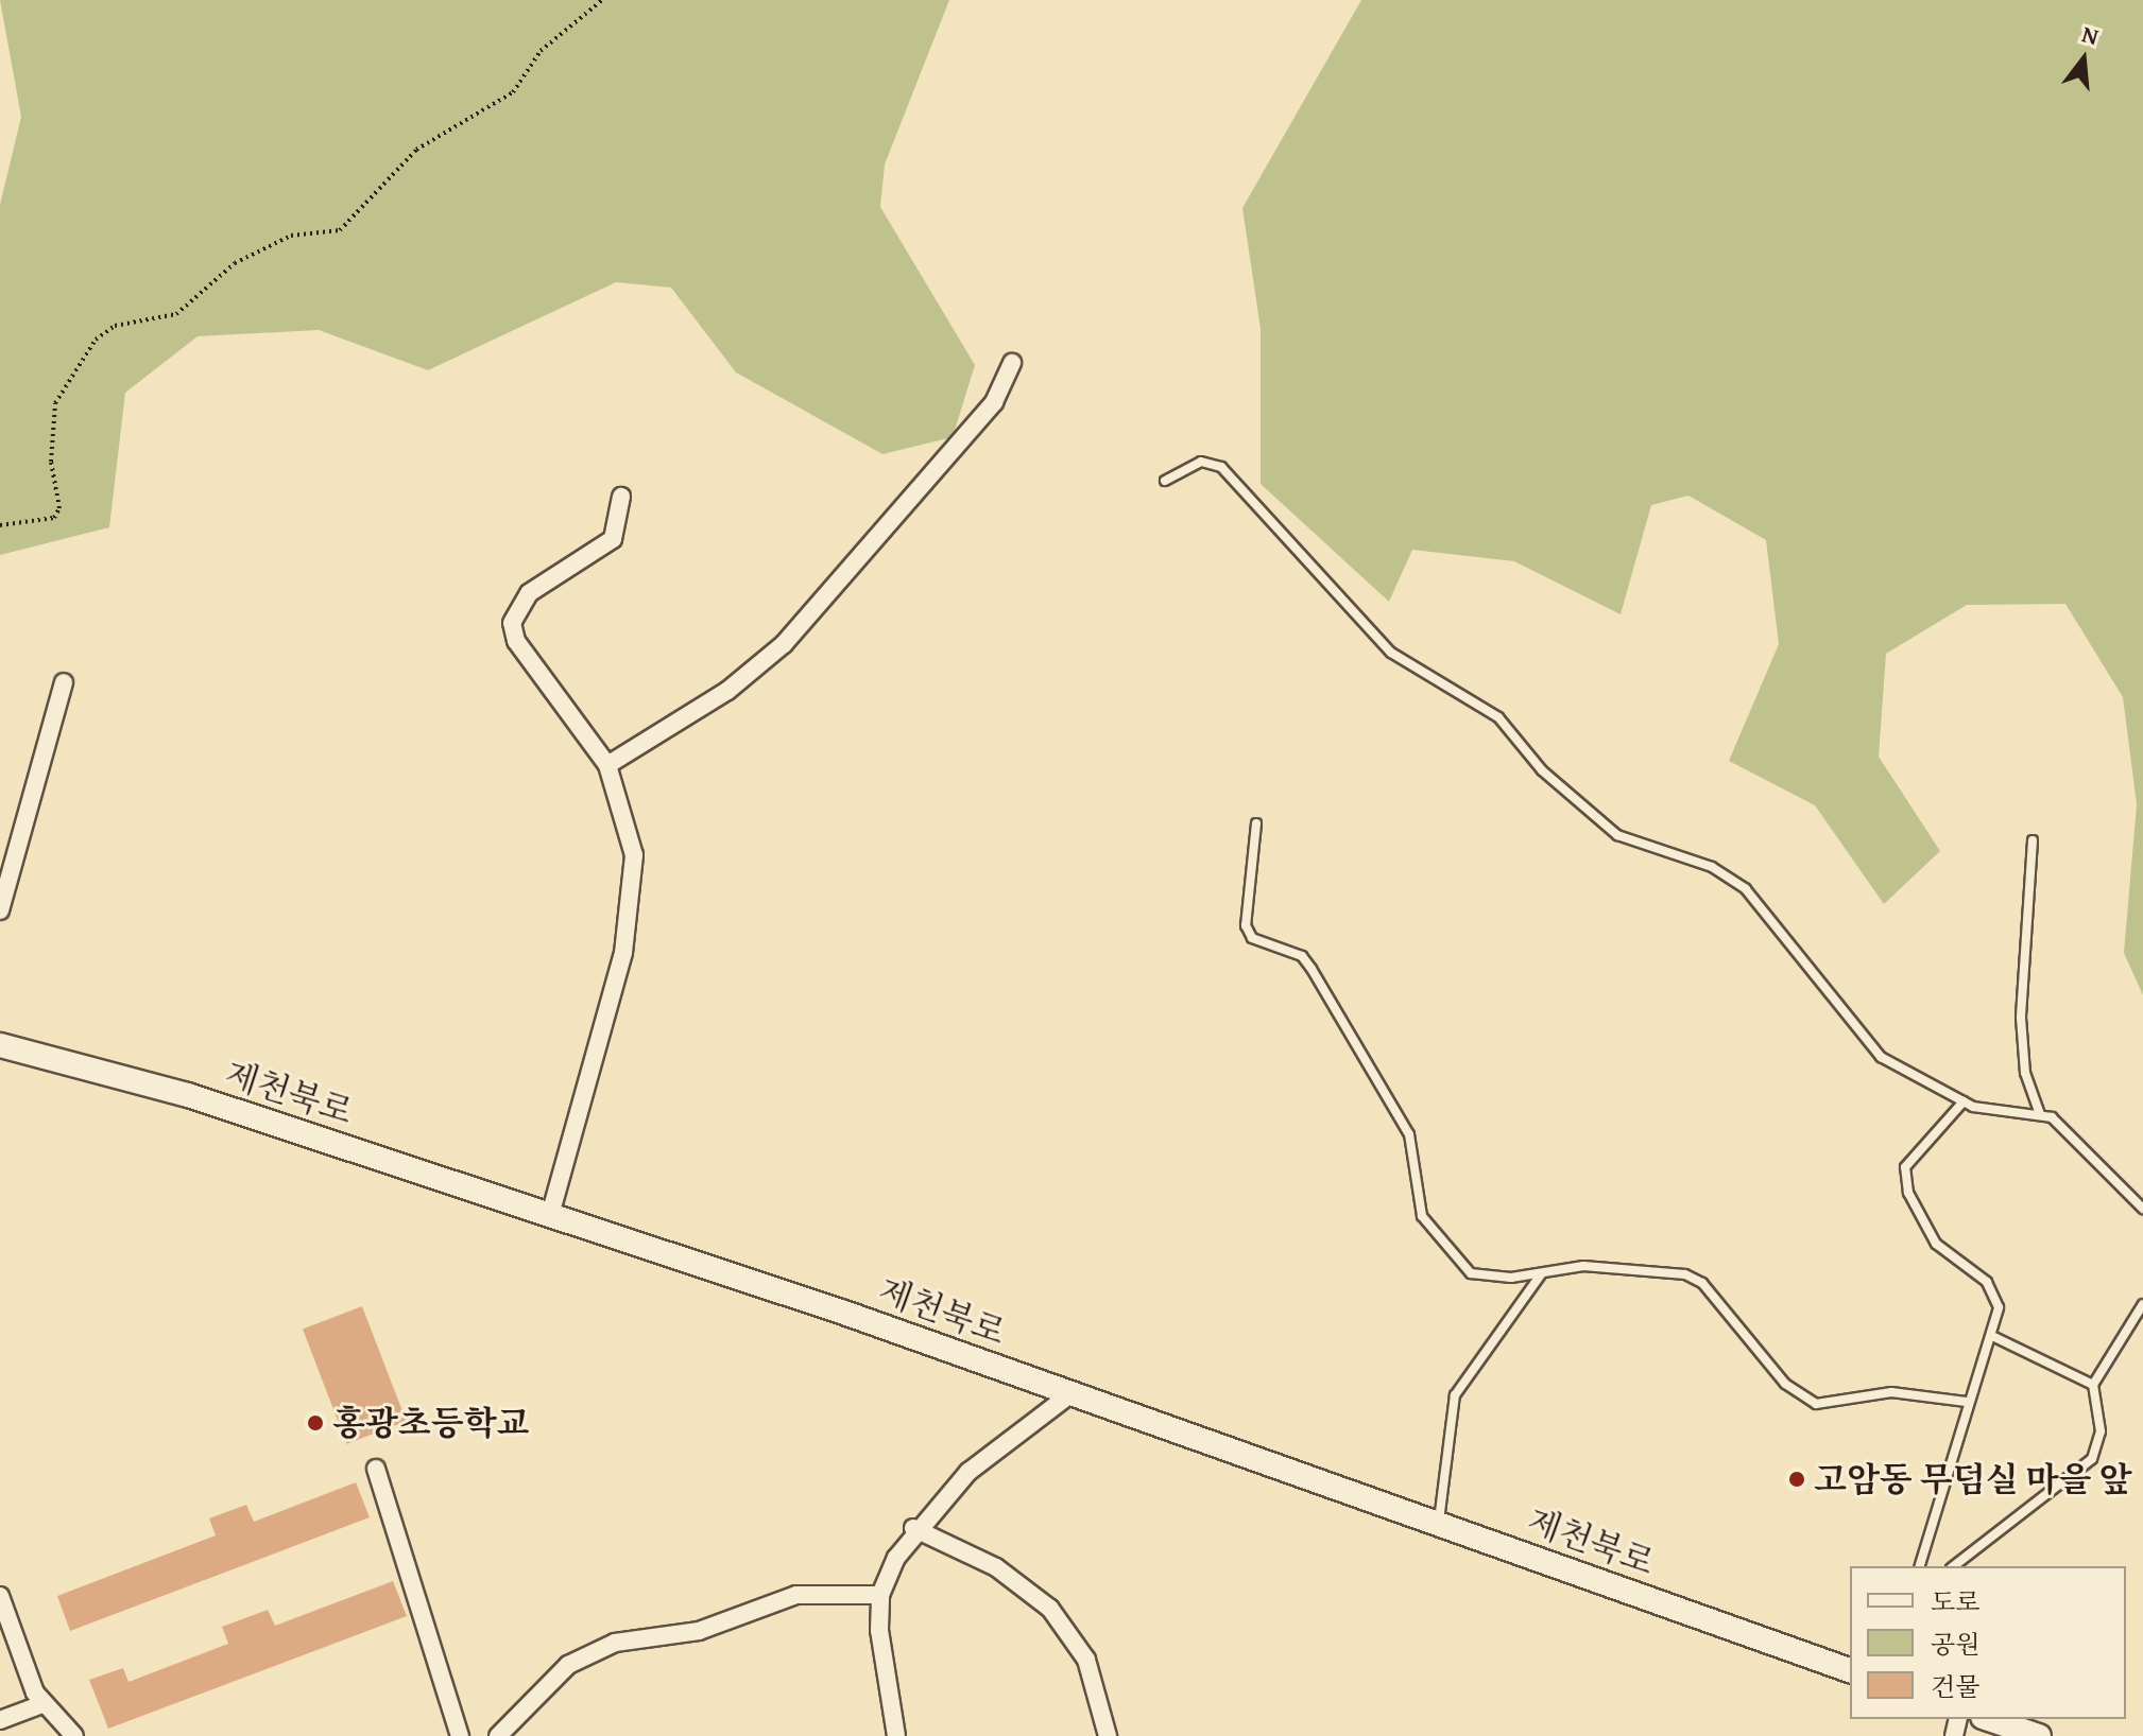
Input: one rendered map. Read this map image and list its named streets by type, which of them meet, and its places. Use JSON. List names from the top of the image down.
{
  "streets": {
    "street": ["제천북로"]
  },
  "places": ["홍광초등학교", "고암동 무덤실 마을 앞"],
  "legend": ["도로", "공원", "건물"],
  "north": "top"
}
